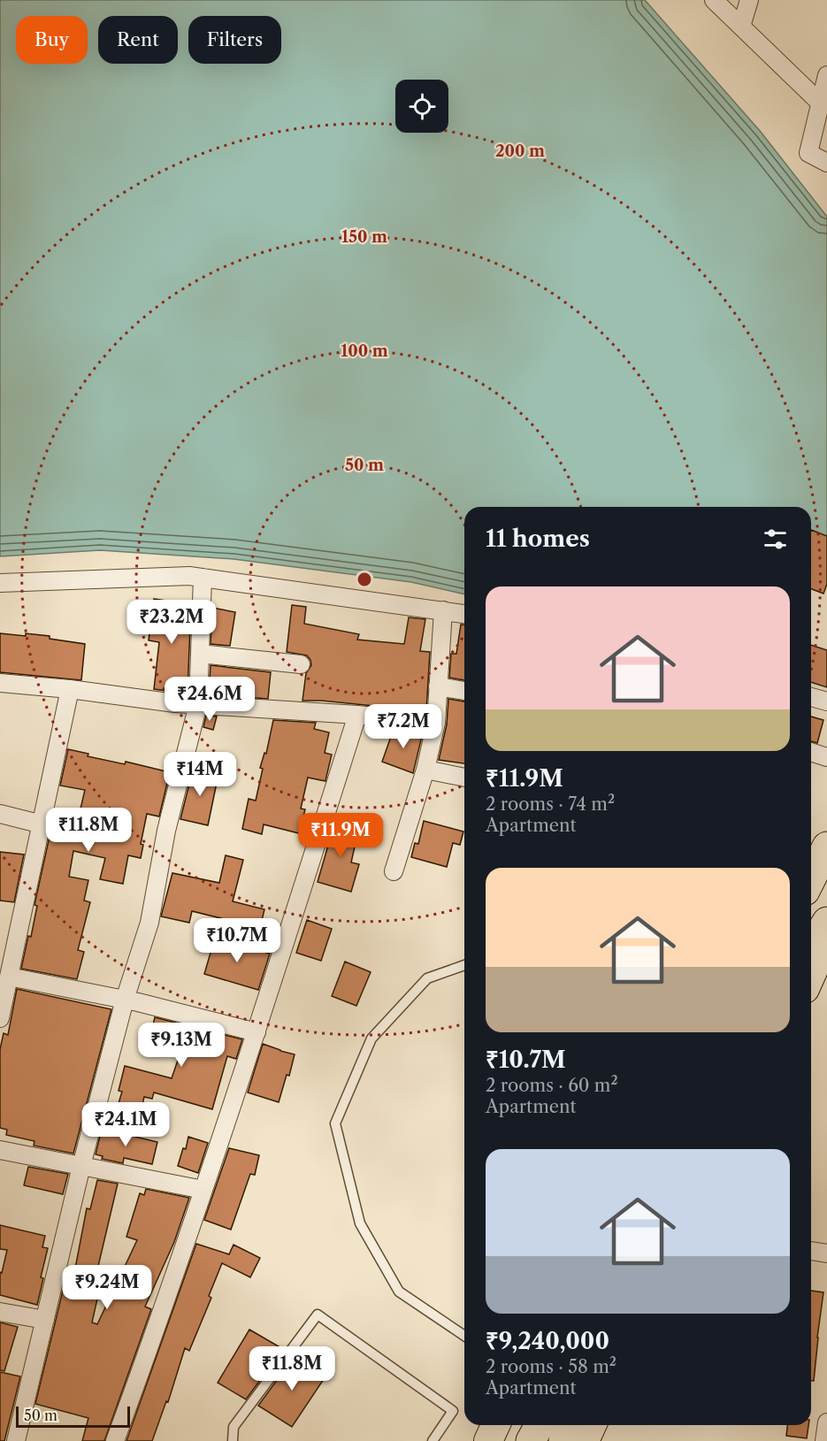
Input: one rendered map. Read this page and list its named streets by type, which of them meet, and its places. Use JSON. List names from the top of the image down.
{
  "scale_bar": "50 m",
  "page": {
    "chip": ["Buy", "Rent", "Filters"],
    "heading": "11 homes",
    "list": [
      {
        "name": "₹11.9M",
        "note": "2 rooms · 74 m² · Apartment"
      },
      {
        "name": "₹10.7M",
        "note": "2 rooms · 60 m² · Apartment"
      },
      {
        "name": "₹9,240,000",
        "note": "2 rooms · 58 m² · Apartment"
      }
    ],
    "price": [
      "₹23.2M",
      "₹24.6M",
      "₹7.2M",
      "₹14M",
      "₹11.8M",
      "₹11.9M",
      "₹10.7M",
      "₹9.13M",
      "₹24.1M",
      "₹9.24M",
      "₹11.8M"
    ],
    "scale": "50 m"
  },
  "rings": [
    "200 m",
    "150 m",
    "100 m",
    "50 m"
  ]
}
